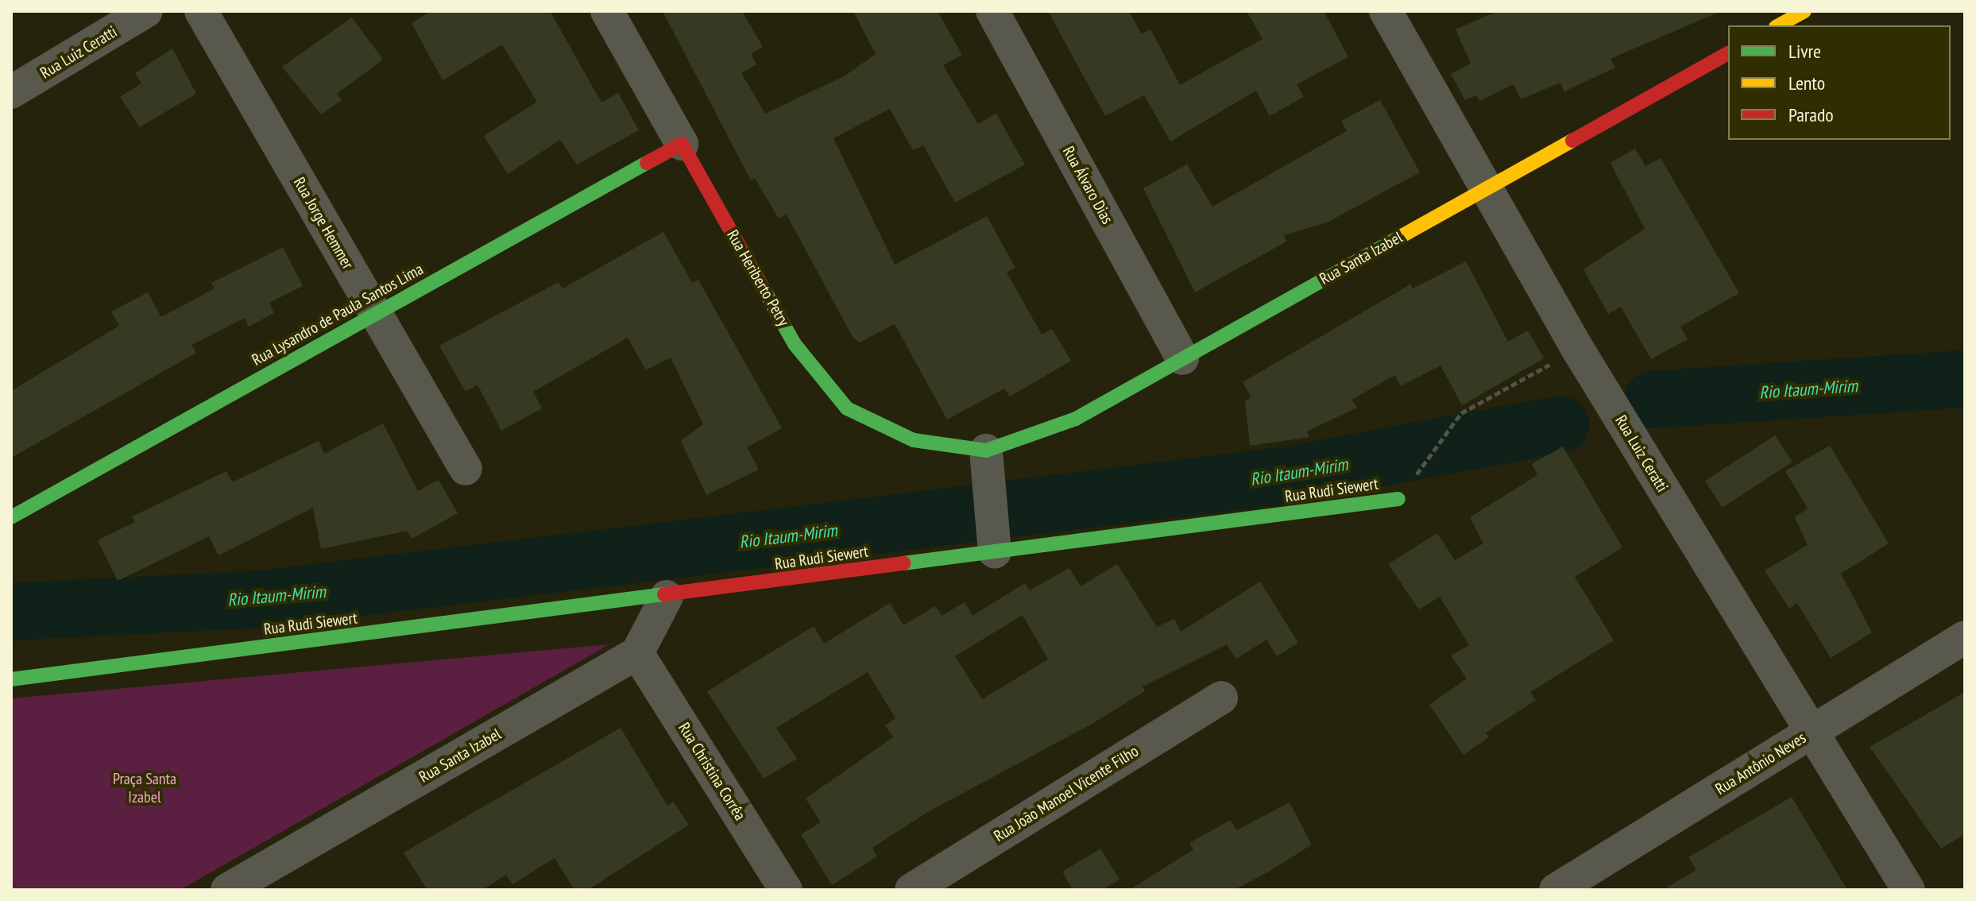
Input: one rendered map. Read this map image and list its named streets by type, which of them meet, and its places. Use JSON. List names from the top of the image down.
{
  "streets": {
    "street": [
      "Rua Luiz Ceratti",
      "Rua Álvaro Dias",
      "Rua Jorge Hemmer",
      "Rua Santa Izabel",
      "Rua Heriberto Petry",
      "Rua Lysandro de Paula Santos Lima",
      "Rua Rudi Siewert",
      "Rua Antônio Neves",
      "Rua Christina Corrêa",
      "Rua João Manoel Vicente Filho"
    ]
  },
  "crossings": [
    ["Rua Luiz Ceratti", "Rua Santa Izabel"],
    ["Rua Luiz Ceratti", "Rua Rudi Siewert"],
    ["Rua Luiz Ceratti", "Rua Antônio Neves"],
    ["Rua Álvaro Dias", "Rua Santa Izabel"],
    ["Rua Jorge Hemmer", "Rua Lysandro de Paula Santos Lima"],
    ["Rua Santa Izabel", "Rua Heriberto Petry"],
    ["Rua Santa Izabel", "Rua Christina Corrêa"],
    ["Rua Heriberto Petry", "Rua Lysandro de Paula Santos Lima"]
  ],
  "water": ["Rio Itaum-Mirim"],
  "parks": ["Praça Santa Izabel"],
  "legend": ["Livre", "Lento", "Parado"]
}
